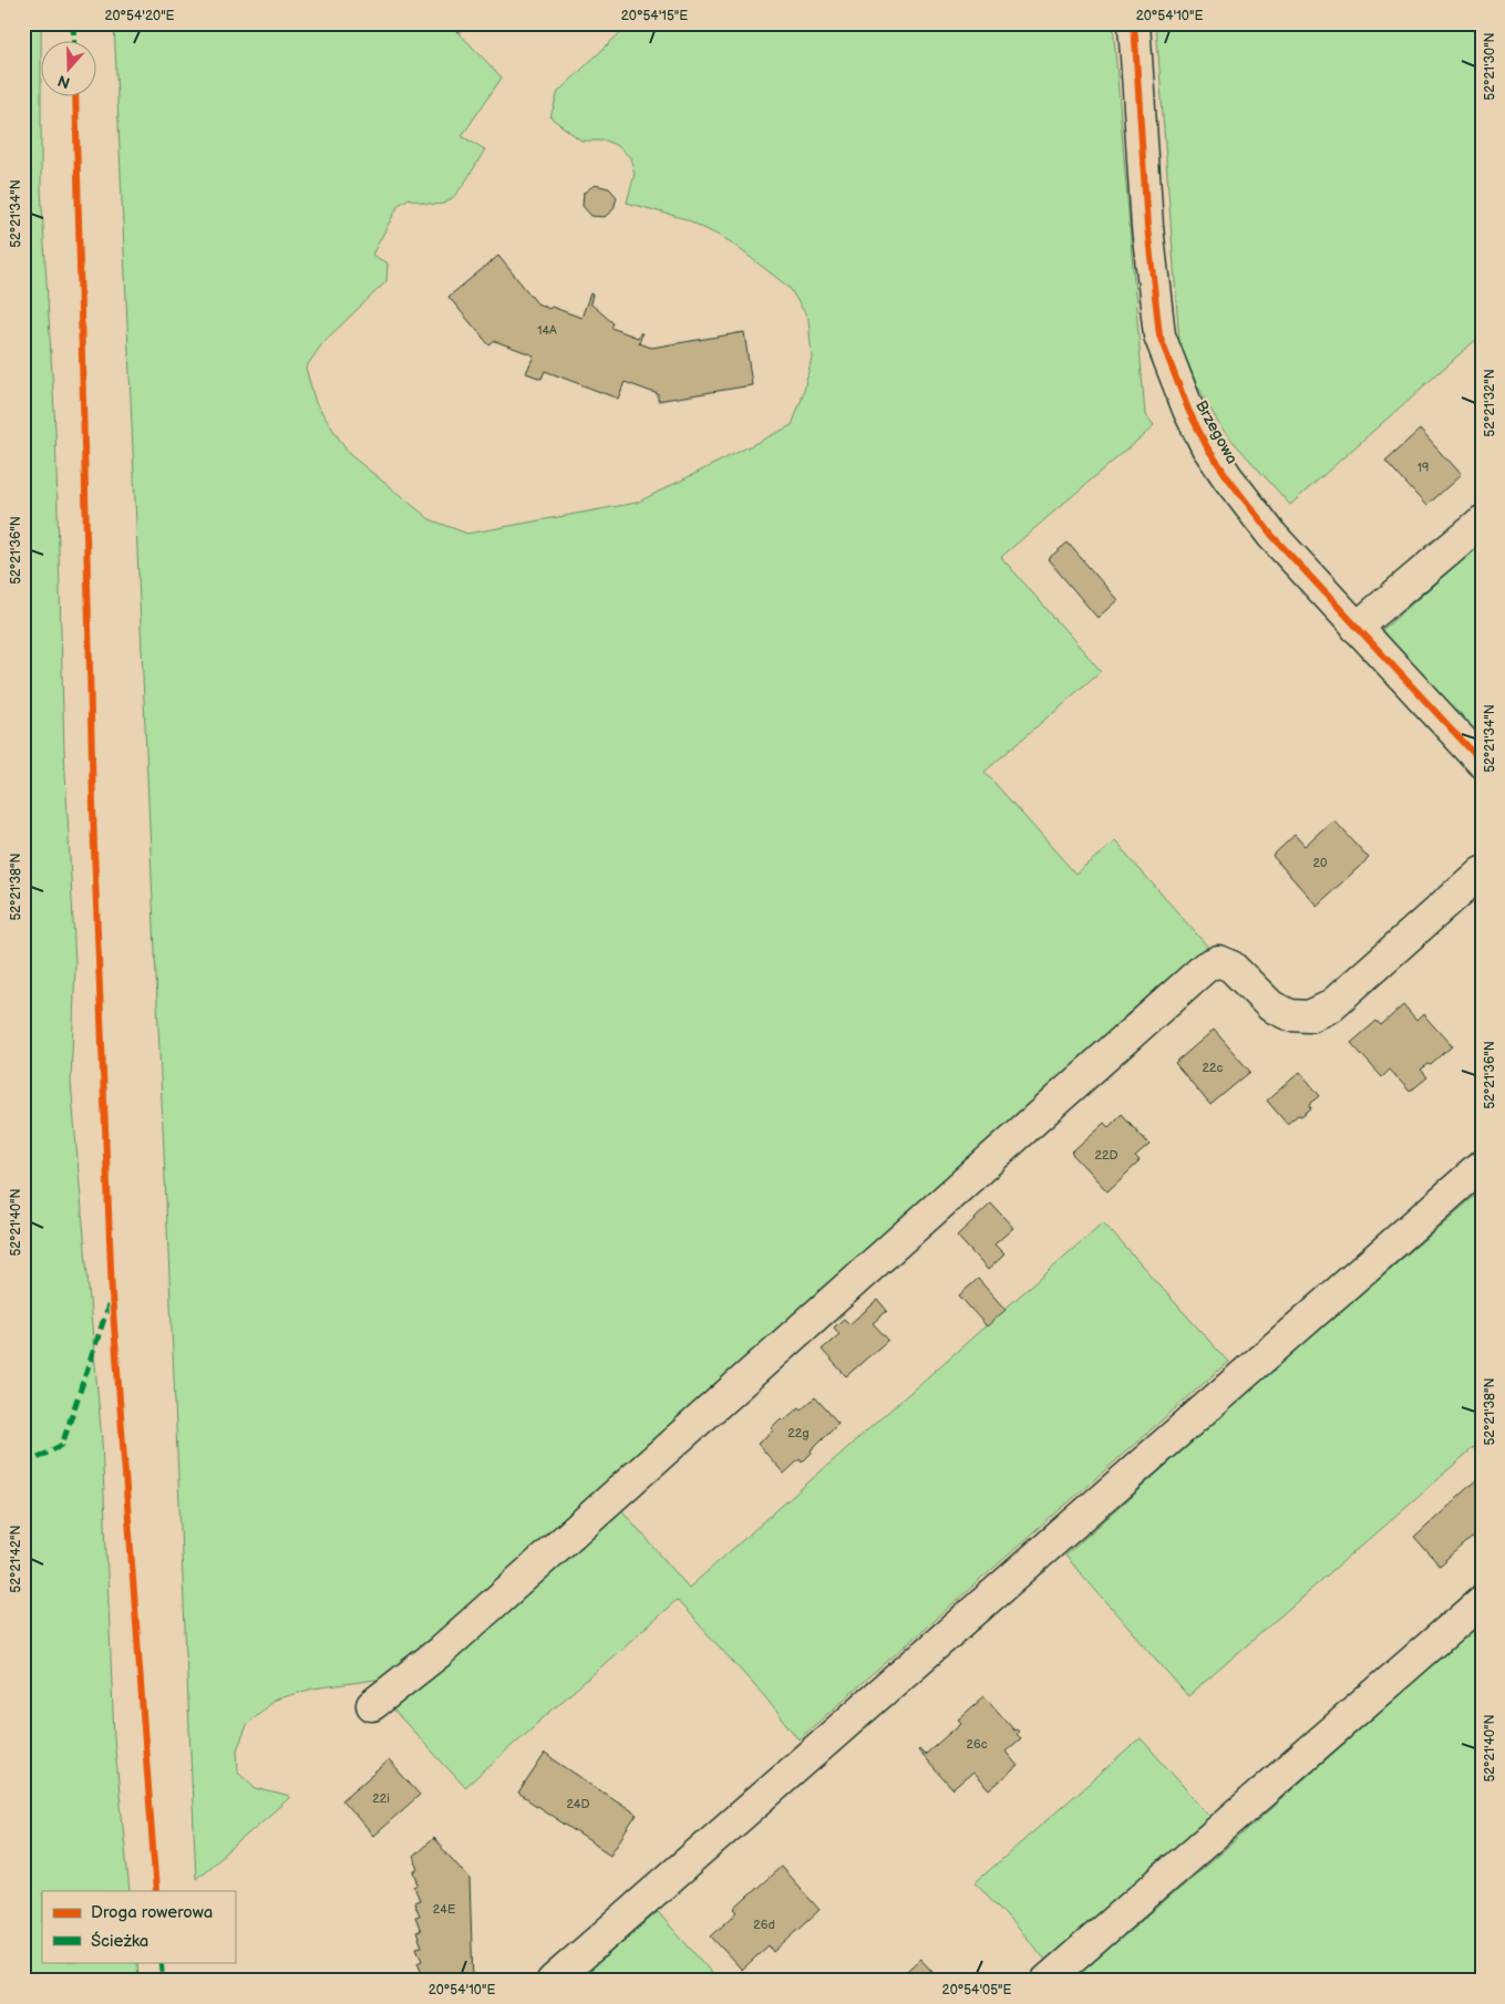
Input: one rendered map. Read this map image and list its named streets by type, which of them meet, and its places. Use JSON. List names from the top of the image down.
{
  "streets": {
    "street": ["Brzegowa"]
  },
  "house_numbers": [
    "14A",
    "19",
    "20",
    "22c",
    "22D",
    "22g",
    "26c",
    "22i",
    "24D",
    "24E",
    "26d"
  ],
  "legend": ["Droga rowerowa", "Ścieżka"],
  "north": "bottom",
  "coordinates": [
    "20°54'20\"E",
    "20°54'15\"E",
    "20°54'10\"E",
    "52°21'30\"N",
    "52°21'34\"N",
    "52°21'32\"N",
    "52°21'36\"N",
    "52°21'38\"N",
    "52°21'40\"N",
    "52°21'42\"N",
    "20°54'05\"E"
  ]
}
